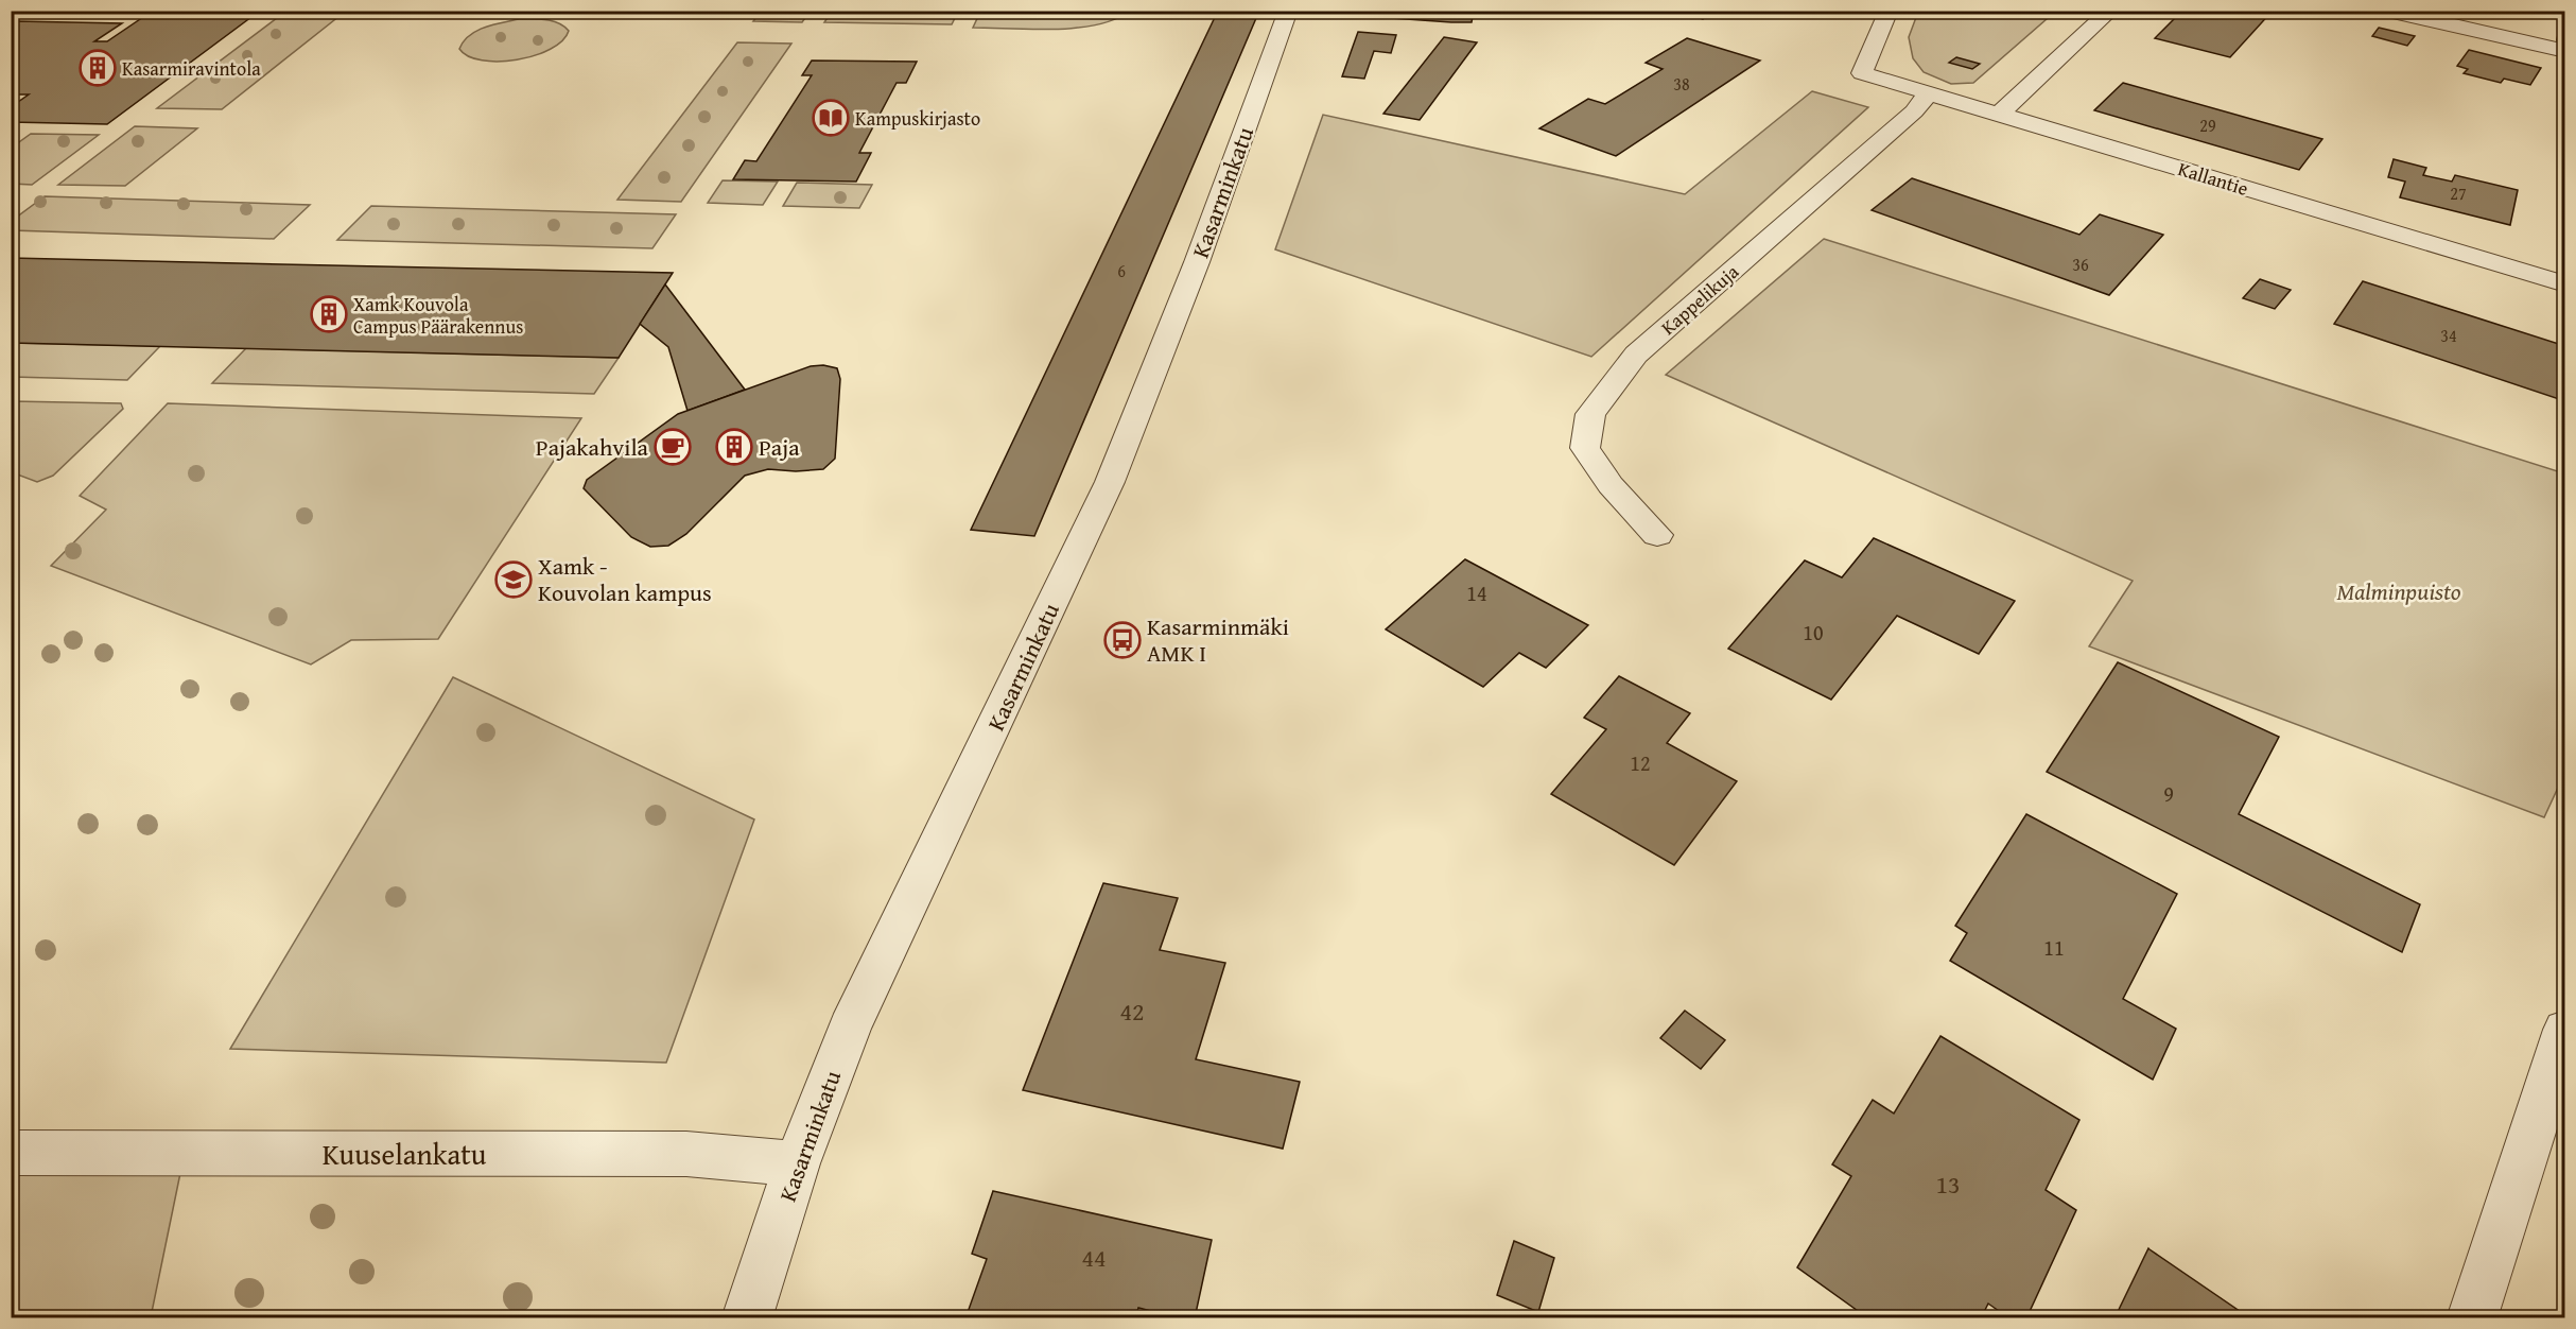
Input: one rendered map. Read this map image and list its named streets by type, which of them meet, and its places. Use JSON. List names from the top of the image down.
{
  "streets": {
    "street": [
      "Kallantie",
      "Kasarminkatu",
      "Kappelikuja",
      "Kuuselankatu"
    ]
  },
  "crossings": [
    ["Kallantie", "Kappelikuja"],
    ["Kasarminkatu", "Kuuselankatu"]
  ],
  "parks": ["Malminpuisto"],
  "places": {
    "building": ["Kasarmiravintola", "Xamk Kouvola Campus Päärakennus", "Paja"],
    "library": ["Kampuskirjasto"],
    "cafe": ["Pajakahvila"],
    "school or university": ["Xamk - Kouvolan kampus"],
    "bus stop": ["Kasarminmäki AMK I"]
  },
  "house_numbers": [
    "38",
    "29",
    "27",
    "36",
    "6",
    "34",
    "14",
    "10",
    "12",
    "9",
    "11",
    "42",
    "13",
    "44"
  ]
}
